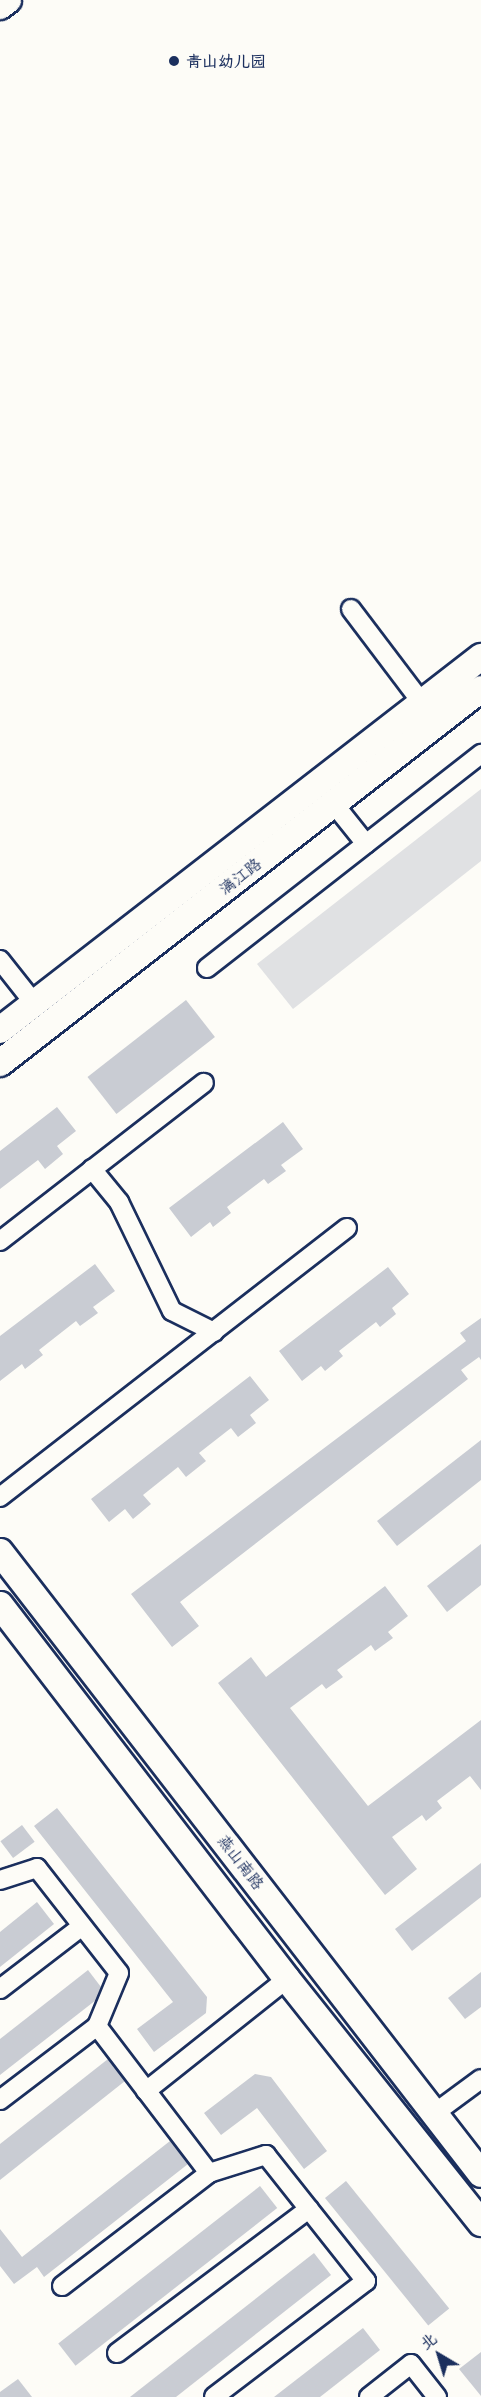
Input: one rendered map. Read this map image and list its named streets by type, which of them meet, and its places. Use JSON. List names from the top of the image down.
{
  "streets": {
    "main road": ["漓江路", "燕山南路"]
  },
  "places": ["青山幼儿园"],
  "north": "top left"
}
